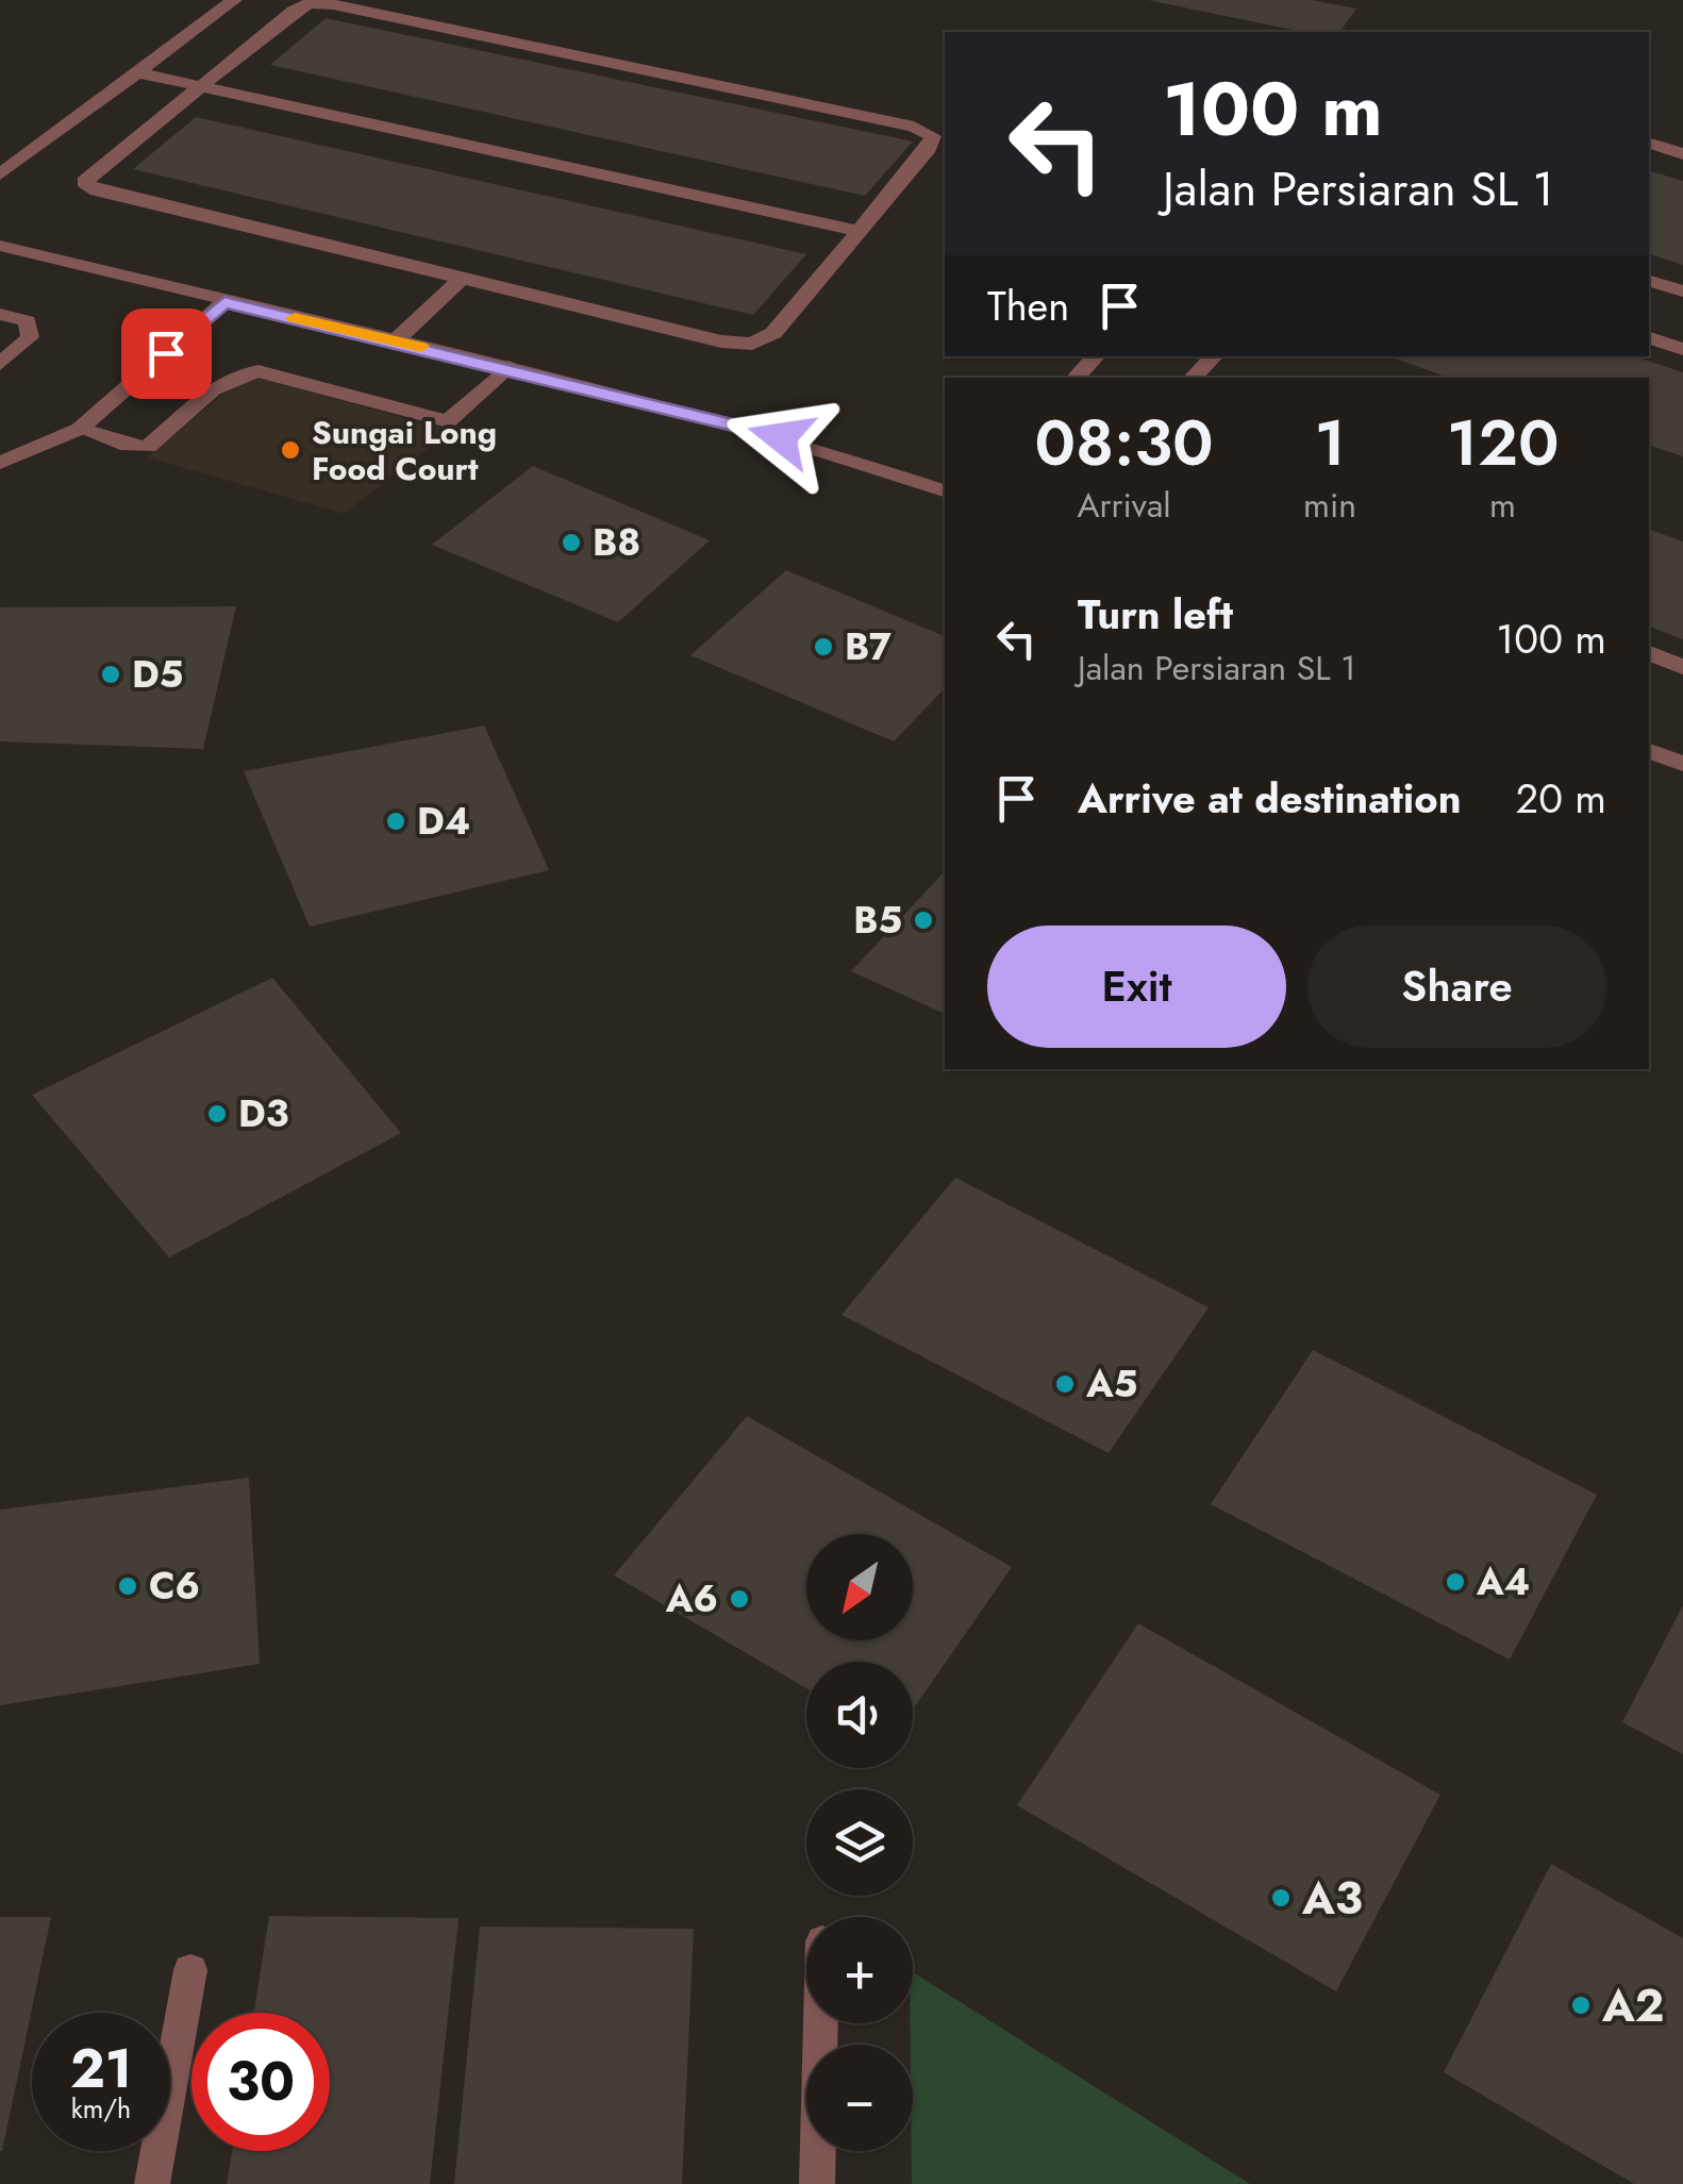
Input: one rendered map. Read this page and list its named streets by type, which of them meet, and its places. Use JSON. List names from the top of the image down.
{
  "places": [
    "Sungai Long Food Court",
    "B8",
    "B7",
    "D5",
    "D4",
    "B5",
    "D3",
    "A5",
    "A4",
    "C6",
    "A6",
    "A3",
    "A2"
  ],
  "north": "bottom left",
  "page": {
    "turn": ["100 m", "Jalan Persiaran SL 1"],
    "then": "Then",
    "eta": [
      "08:30",
      "Arrival",
      "1",
      "min",
      "120",
      "m"
    ],
    "list": [
      {
        "name": "Turn left",
        "note": "Jalan Persiaran SL 1",
        "value": "100 m"
      },
      {
        "name": "Arrive at destination",
        "value": "20 m"
      }
    ],
    "buttons": ["Exit", "Share"],
    "map_buttons": ["+", "−"],
    "speed": "21 km/h",
    "limit": "30"
  }
}
